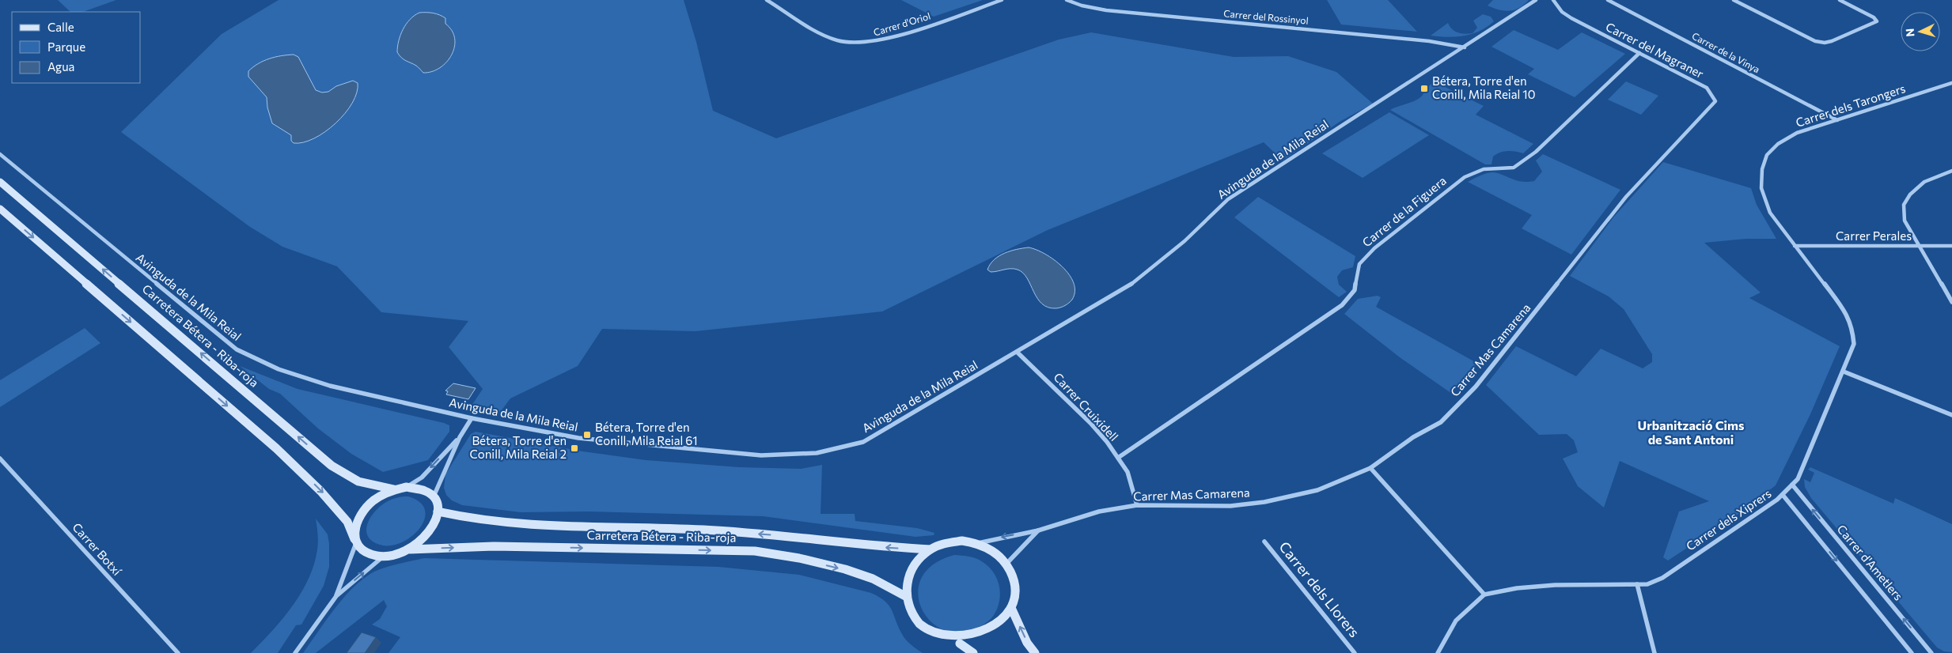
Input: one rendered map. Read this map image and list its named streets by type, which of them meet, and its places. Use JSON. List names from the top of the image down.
{
  "streets": {
    "main road": ["Carretera Bétera - Riba-roja"],
    "street": [
      "Carrer del Rossinyol",
      "Carrer d'Oriol",
      "Carrer del Magraner",
      "Carrer de la Vinya",
      "Carrer dels Tarongers",
      "Avinguda de la Mila Reial",
      "Carrer de la Figuera",
      "Carrer Perales",
      "Carrer Mas Camarena",
      "Carrer Cruixidell",
      "Carrer dels Xiprers",
      "Carrer Botxí",
      "Carrer d'Ametlers",
      "Carrer dels Llorers"
    ]
  },
  "crossings": [
    ["Carrer del Rossinyol", "Avinguda de la Mila Reial"],
    ["Carrer del Magraner", "Carrer de la Figuera"],
    ["Carrer del Magraner", "Carrer Mas Camarena"],
    ["Carrer de la Vinya", "Carrer dels Tarongers"],
    ["Carrer dels Tarongers", "Carrer Perales"],
    ["Carrer dels Tarongers", "Carrer dels Xiprers"],
    ["Avinguda de la Mila Reial", "Carrer Cruixidell"],
    ["Carrer de la Figuera", "Carrer Cruixidell"],
    ["Carrer Perales", "Carrer dels Xiprers"],
    ["Carretera Bétera - Riba-roja", "Carrer Mas Camarena"],
    ["Carrer Mas Camarena", "Carrer Cruixidell"],
    ["Carrer dels Xiprers", "Carrer d'Ametlers"]
  ],
  "districts": ["Urbanització Cims de Sant Antoni"],
  "places": {
    "transit": ["Bétera, Torre d'en Conill, Mila Reial 10", "Bétera, Torre d'en Conill, Mila Reial 61", "Bétera, Torre d'en Conill, Mila Reial 2"]
  },
  "legend": ["Calle", "Parque", "Agua"],
  "north": "left"
}
